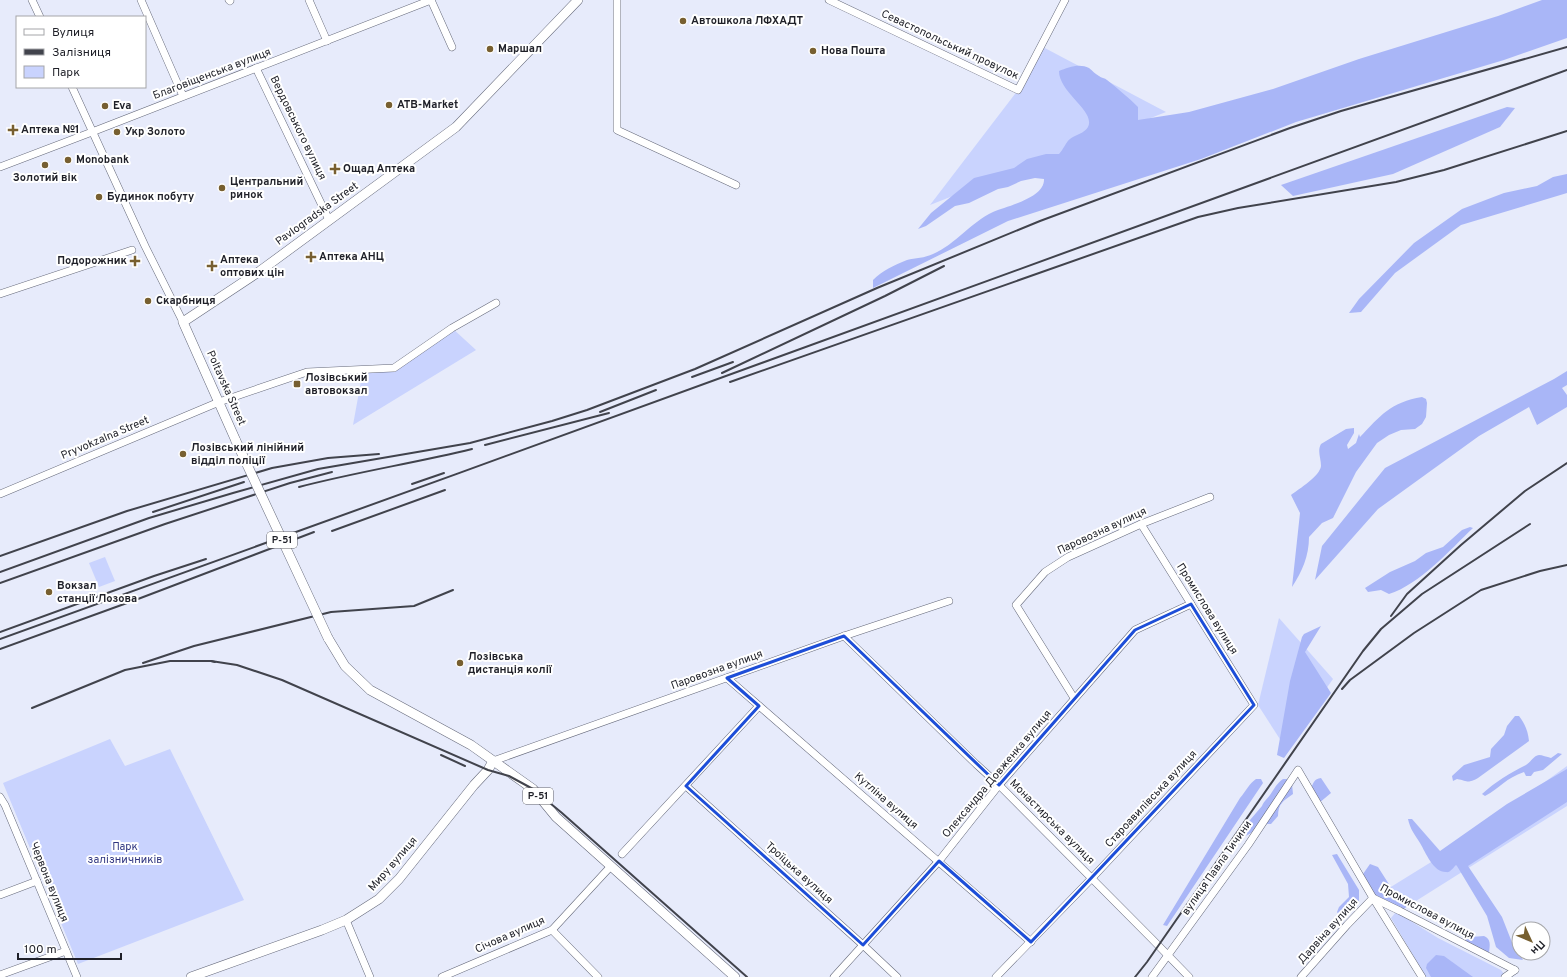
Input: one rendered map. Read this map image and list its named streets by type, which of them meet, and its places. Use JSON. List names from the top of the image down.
{
  "streets": {
    "main road": [
      "Pavlogradska Street",
      "Poltavska Street",
      "Р-51",
      "Миру вулиця"
    ],
    "street": [
      "Севастопольський провулок",
      "Благовіщенська вулиця",
      "Вердовського вулиця",
      "Pryvokzalna Street",
      "Паровозна вулиця",
      "Промислова вулиця",
      "Олександра Довженка вулиця",
      "Староавилівська вулиця",
      "Кутліна вулиця",
      "Монастирська вулиця",
      "вулиця Павла Тичини",
      "Троїцька вулиця",
      "Червона вулиця",
      "Дарвіна вулиця",
      "Січова вулиця"
    ]
  },
  "crossings": [
    ["Благовіщенська вулиця", "Вердовського вулиця"],
    ["Вердовського вулиця", "Pavlogradska Street"],
    ["Pavlogradska Street", "Poltavska Street"],
    ["Poltavska Street", "Pryvokzalna Street"],
    ["Poltavska Street", "Паровозна вулиця"],
    ["Poltavska Street", "Р-51"],
    ["Poltavska Street", "Миру вулиця"],
    ["Паровозна вулиця", "Р-51"],
    ["Паровозна вулиця", "Промислова вулиця"],
    ["Паровозна вулиця", "Олександра Довженка вулиця"],
    ["Паровозна вулиця", "Кутліна вулиця"],
    ["Паровозна вулиця", "Монастирська вулиця"],
    ["Паровозна вулиця", "Миру вулиця"],
    ["Р-51", "Миру вулиця"],
    ["Р-51", "Січова вулиця"],
    ["Промислова вулиця", "Олександра Довженка вулиця"],
    ["Промислова вулиця", "Староавилівська вулиця"],
    ["Промислова вулиця", "вулиця Павла Тичини"],
    ["Промислова вулиця", "Дарвіна вулиця"],
    ["Олександра Довженка вулиця", "Кутліна вулиця"],
    ["Олександра Довженка вулиця", "Монастирська вулиця"],
    ["Олександра Довженка вулиця", "Троїцька вулиця"],
    ["Староавилівська вулиця", "Кутліна вулиця"],
    ["Староавилівська вулиця", "Монастирська вулиця"],
    ["Монастирська вулиця", "вулиця Павла Тичини"]
  ],
  "parks": ["Парк залізничників"],
  "places": {
    "other": [
      "Автошкола ЛФХАДТ",
      "Маршал",
      "Нова Пошта",
      "ATB-Market",
      "Eva",
      "Укр Золото",
      "Monobank",
      "Золотий вік",
      "Центральний ринок",
      "Будинок побуту",
      "Скарбниця",
      "Лозівський лінійний відділ поліції",
      "Вокзал станції Лозова",
      "Лозівська дистанція колії"
    ],
    "health": [
      "Аптека №1",
      "Ощад Аптека",
      "Аптека АНЦ",
      "Подорожник",
      "Аптека оптових цін"
    ],
    "transit": ["Лозівський автовокзал"]
  },
  "legend": ["Вулиця", "Залізниця", "Парк"],
  "scale_bar": "100 m",
  "north": "bottom right"
}
